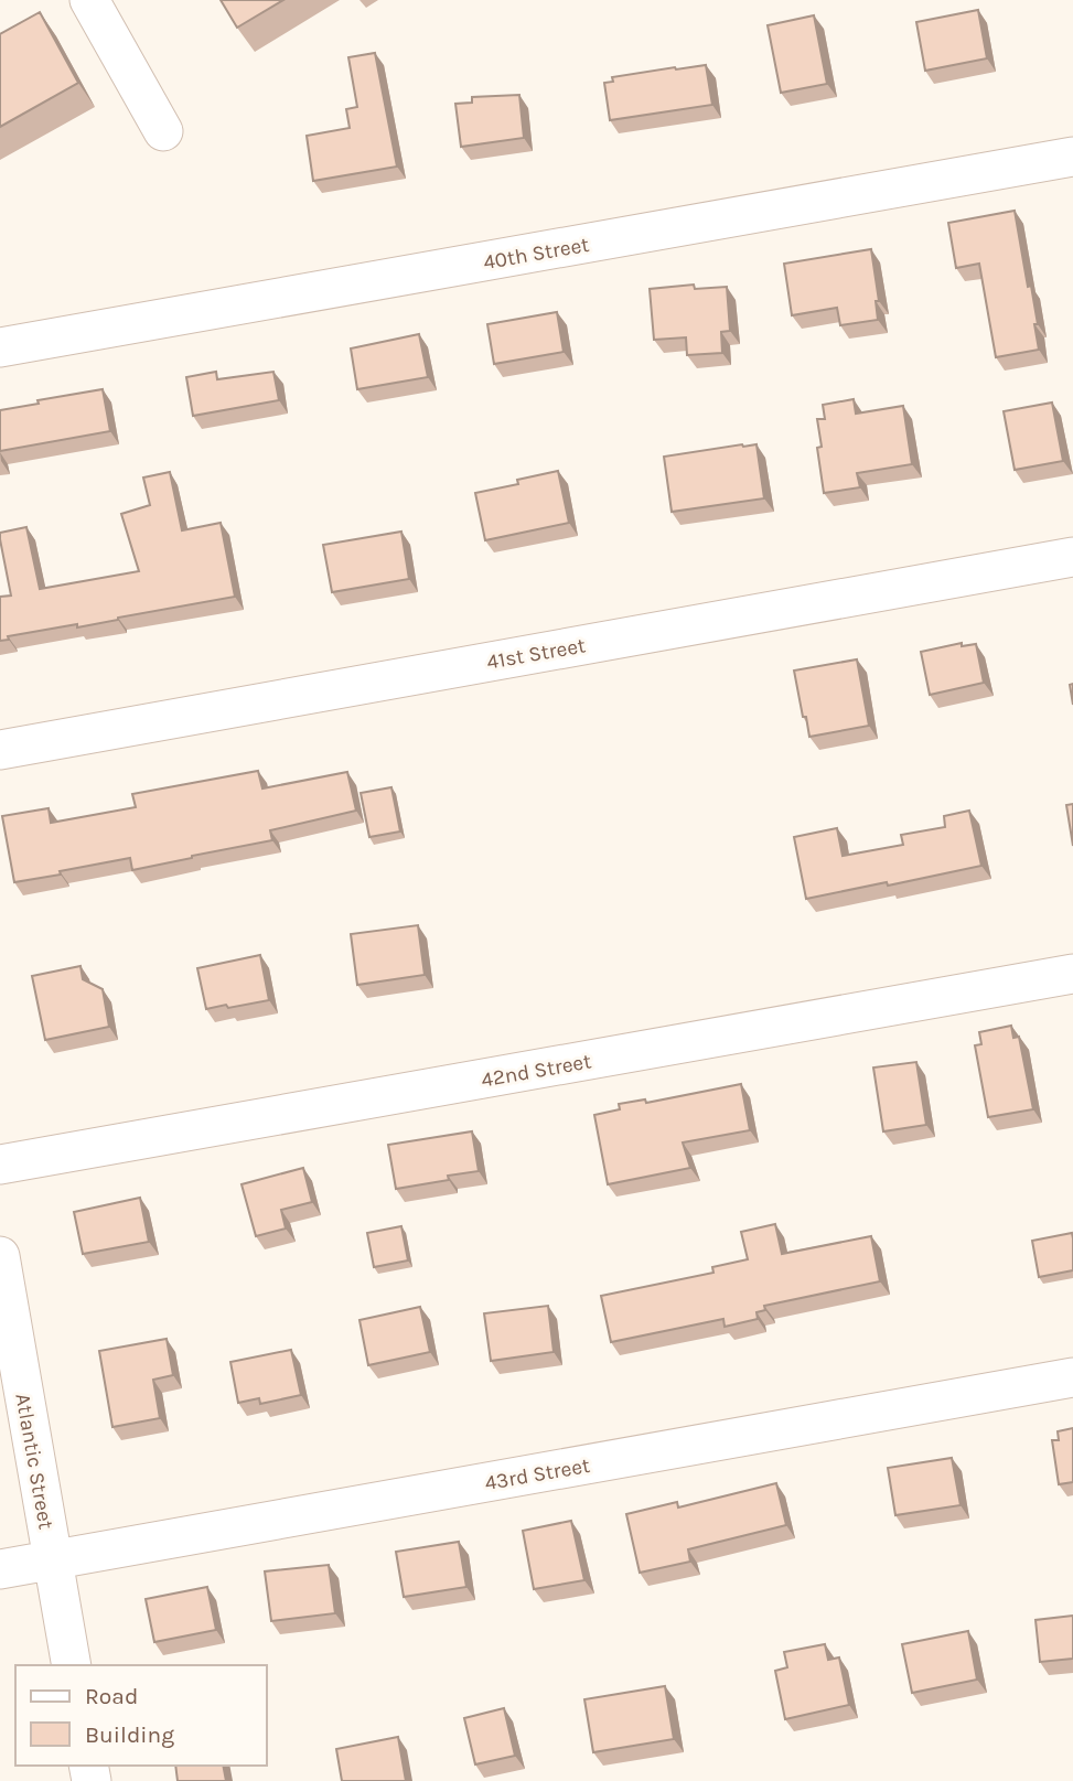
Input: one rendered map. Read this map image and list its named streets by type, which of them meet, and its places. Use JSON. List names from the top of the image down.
{
  "streets": {
    "street": [
      "40th Street",
      "41st Street",
      "42nd Street",
      "Atlantic Street",
      "43rd Street"
    ]
  },
  "crossings": [
    ["Atlantic Street", "43rd Street"]
  ],
  "legend": ["Road", "Building"]
}
